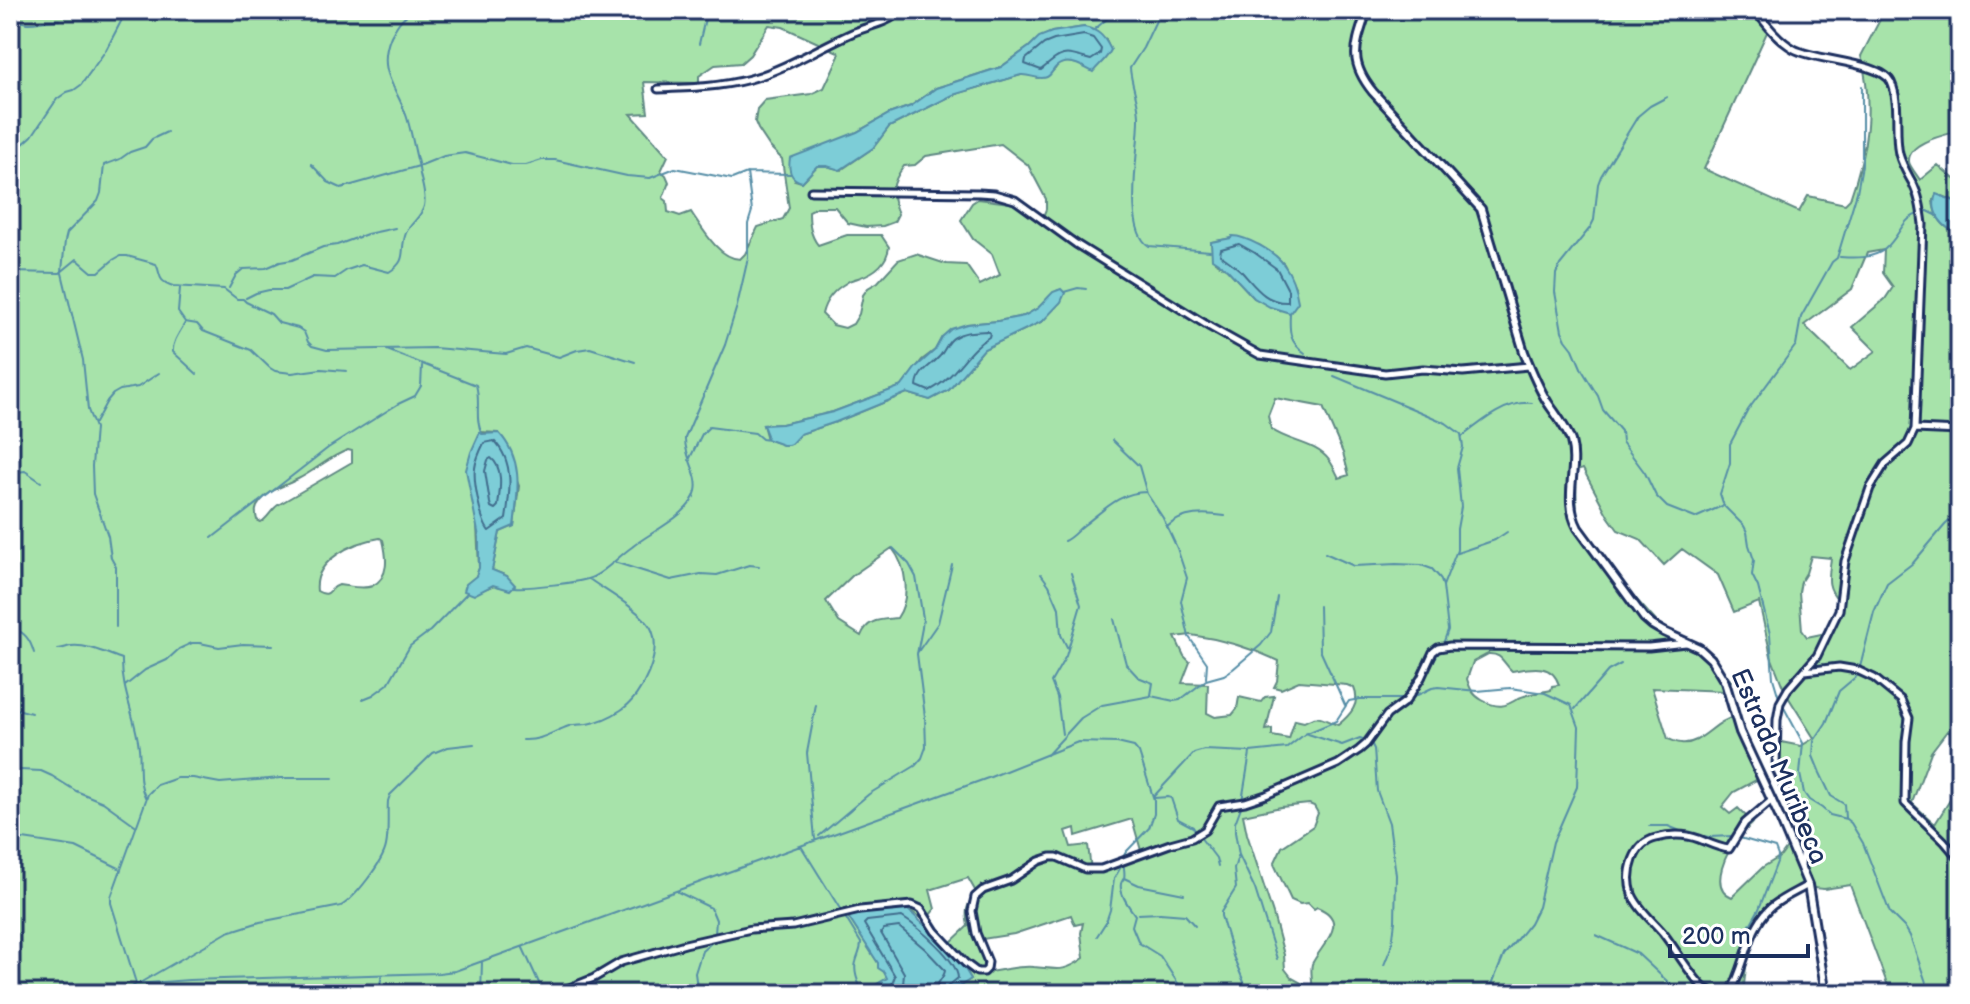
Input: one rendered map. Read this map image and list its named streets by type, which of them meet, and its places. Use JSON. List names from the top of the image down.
{
  "streets": {
    "street": ["Estrada Muribeca"]
  },
  "scale_bar": "200 m"
}
